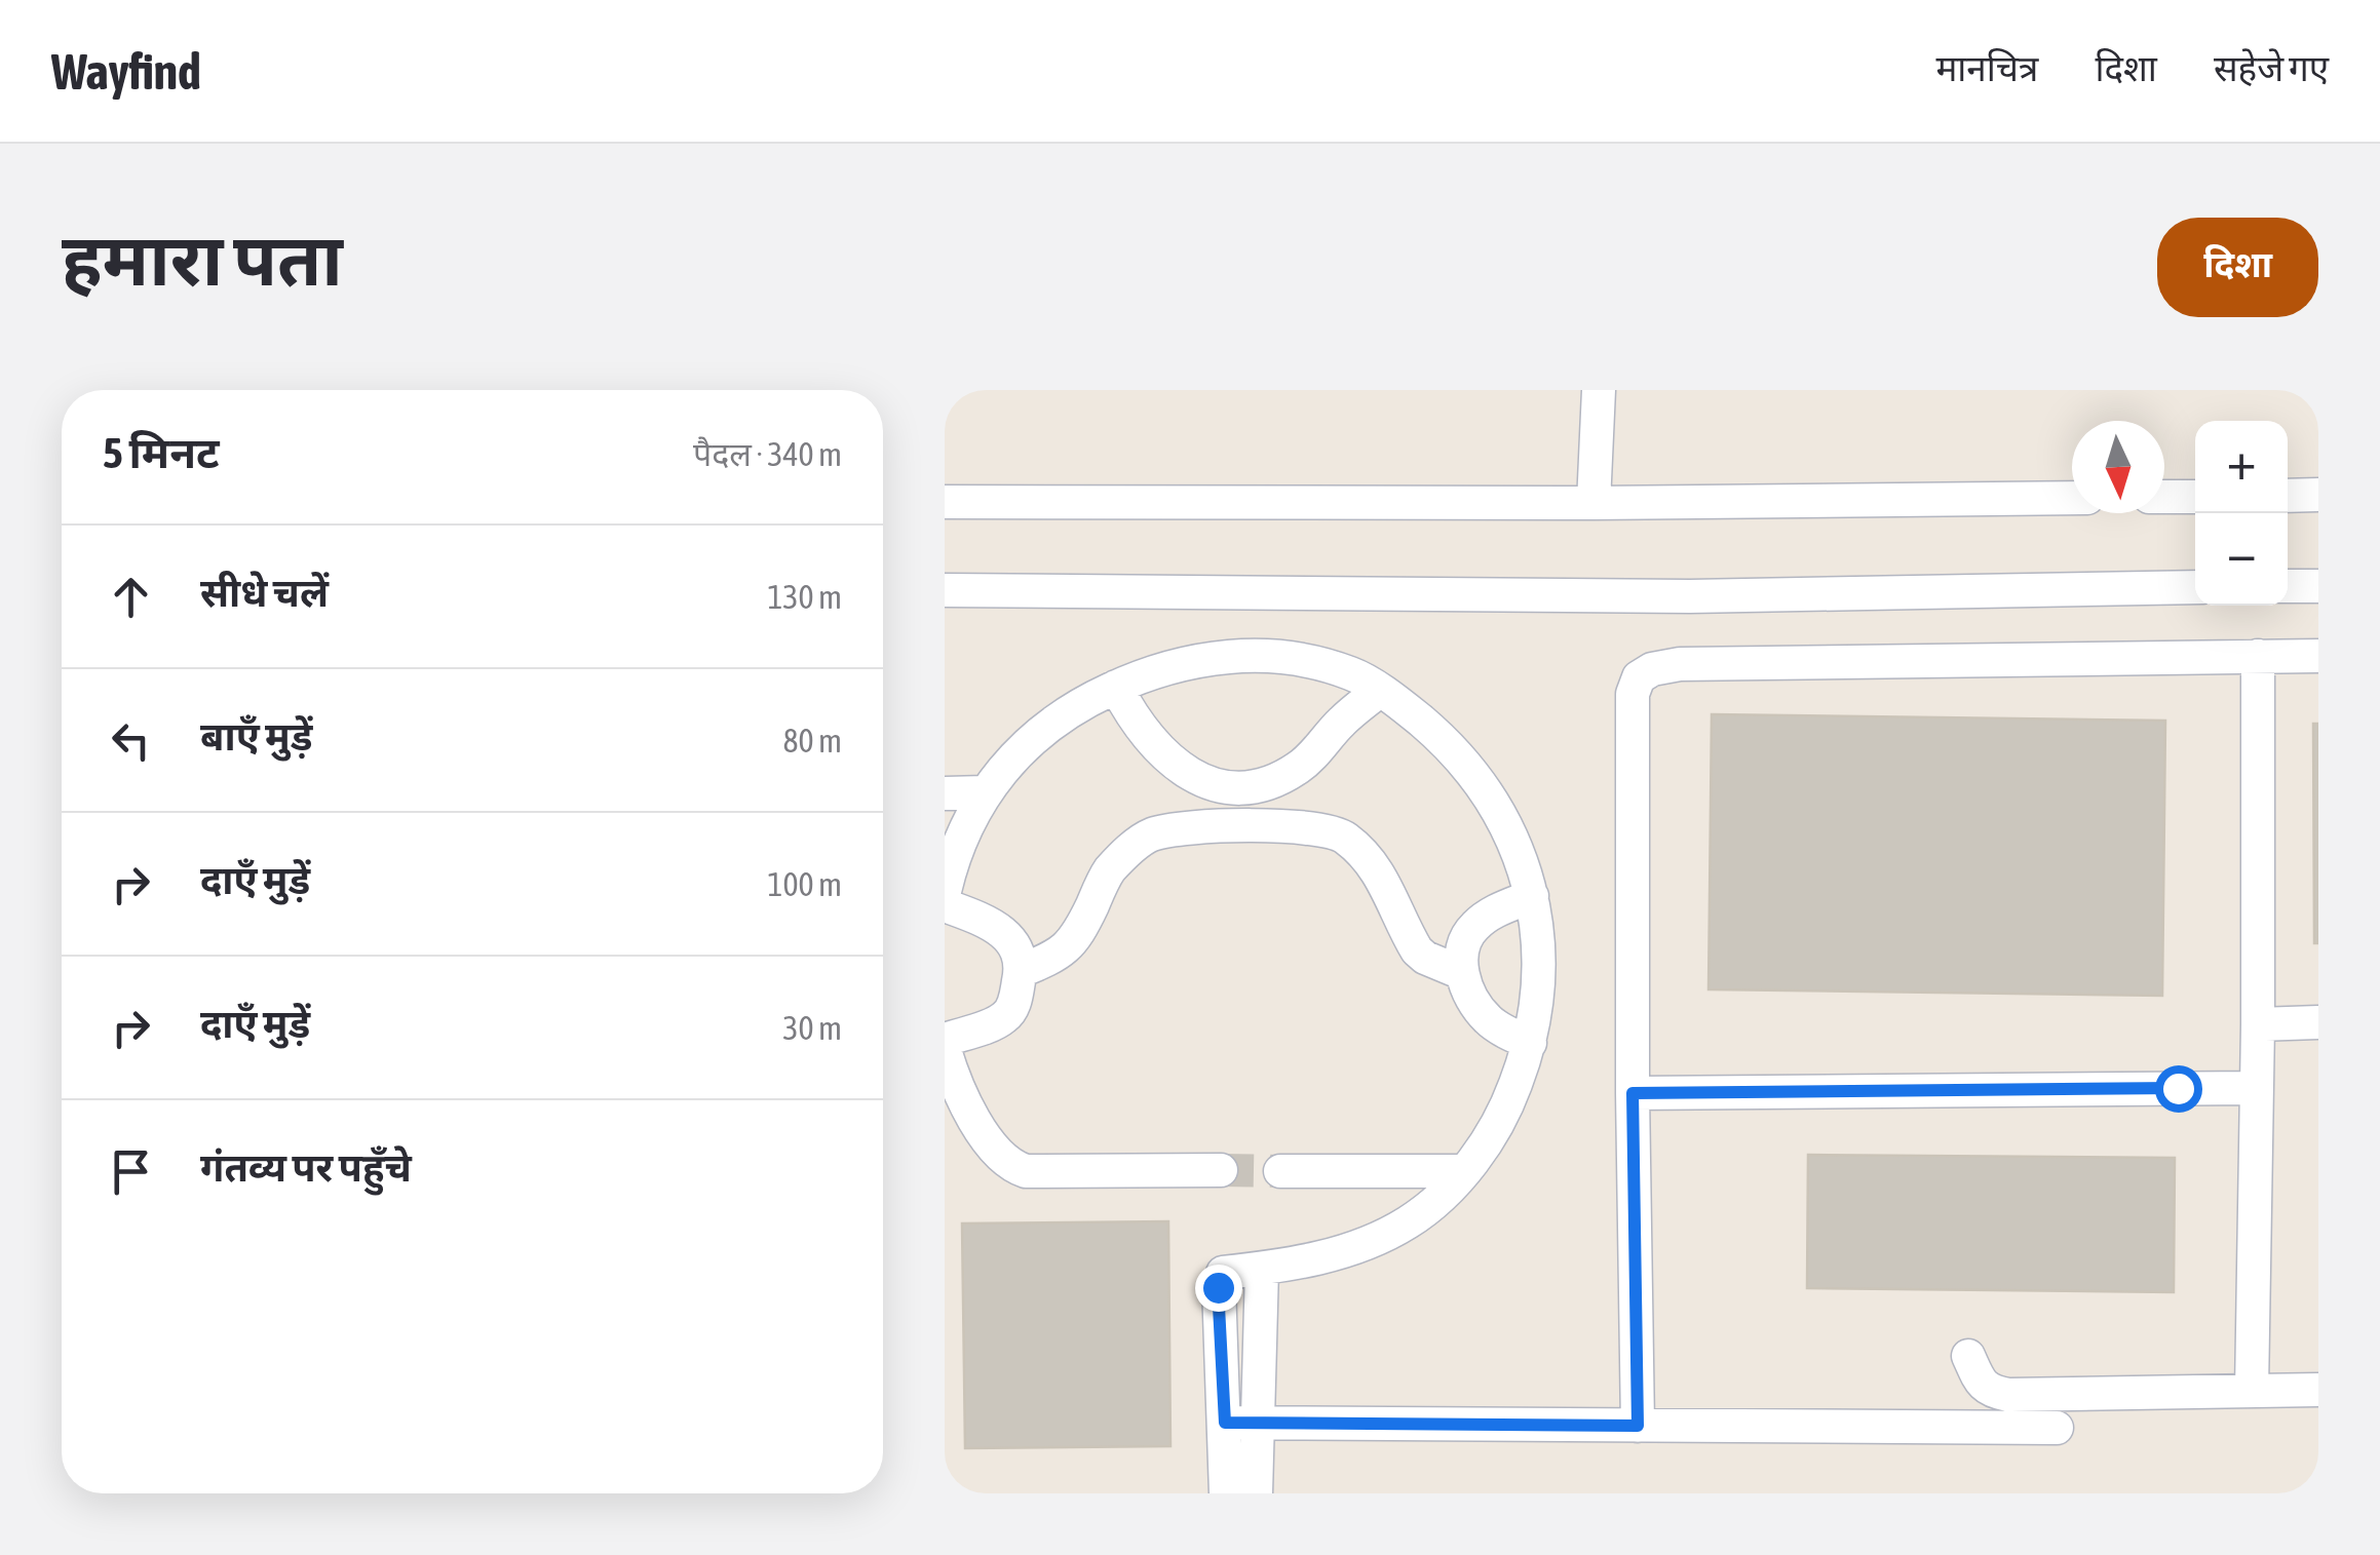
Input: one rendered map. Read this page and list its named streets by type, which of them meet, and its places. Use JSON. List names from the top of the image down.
{
  "north": "bottom",
  "page": {
    "header": "Wayfind",
    "nav": ["मानचित्र", "दिशा", "सहेजे गए"],
    "buttons": "दिशा",
    "title": "हमारा पता",
    "heading": ["5 मिनट", "पैदल · 340 m"],
    "map_buttons": ["+", "−"],
    "list": [
      ["सीधे चलें", "130 m"],
      ["बाएँ मुड़ें", "80 m"],
      ["दाएँ मुड़ें", "100 m"],
      ["दाएँ मुड़ें", "30 m"],
      "गंतव्य पर पहुँचे"
    ]
  }
}
